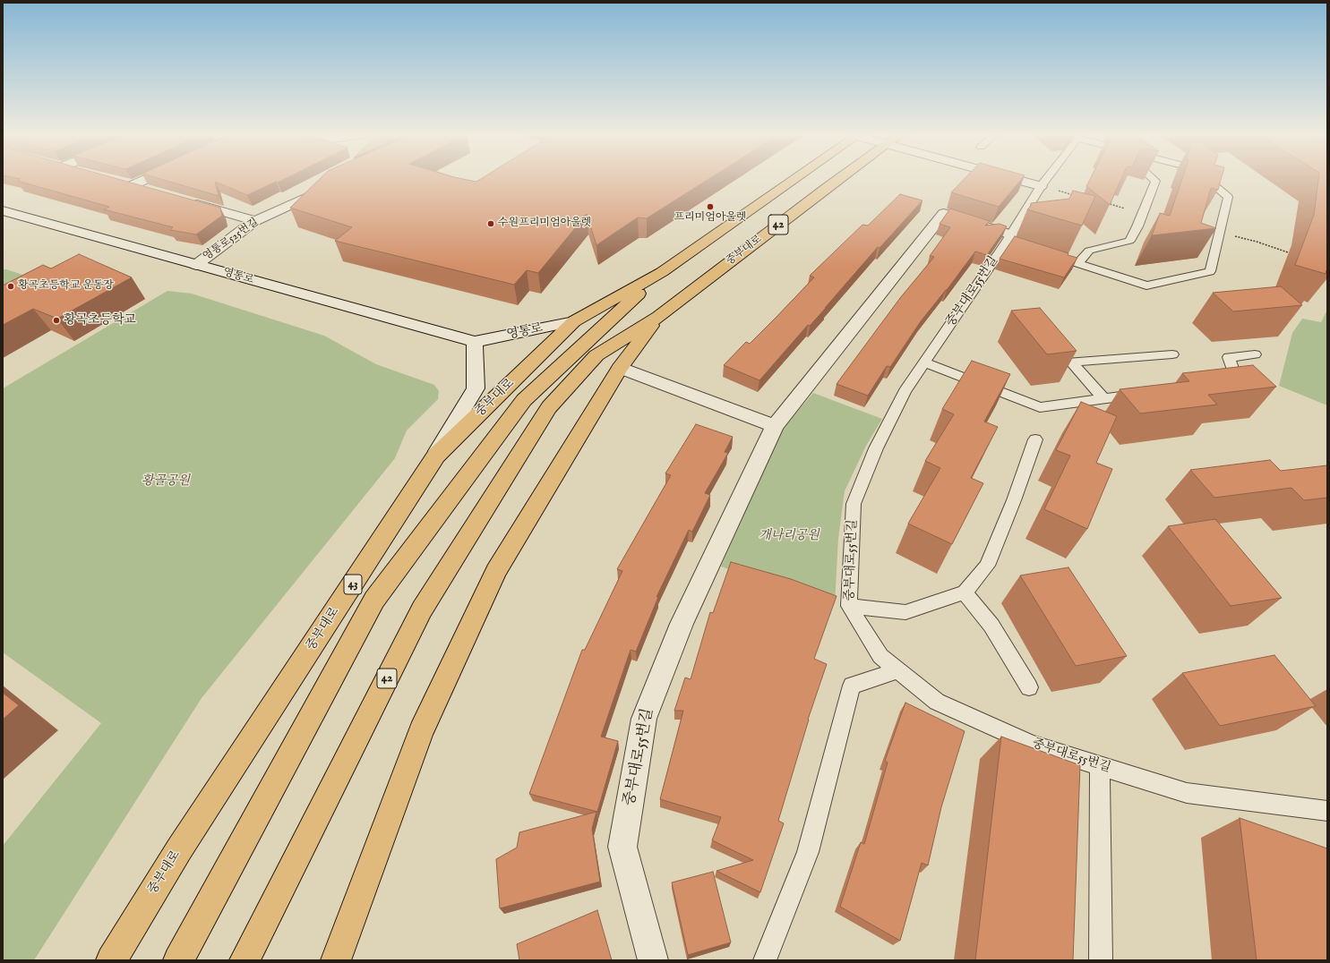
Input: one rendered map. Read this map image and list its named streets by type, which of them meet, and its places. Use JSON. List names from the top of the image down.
{
  "streets": {
    "main road": ["42", "중부대로", "43"],
    "street": ["영통로525번길", "영통로", "중부대로55번길"]
  },
  "crossings": [
    ["영통로525번길", "영통로"],
    ["중부대로", "영통로"]
  ],
  "parks": ["황골공원", "개나리공원"],
  "places": [
    "프리미엄아울렛",
    "수원프리미엄아울렛",
    "황곡초등학교 운동장",
    "황곡초등학교"
  ]
}
